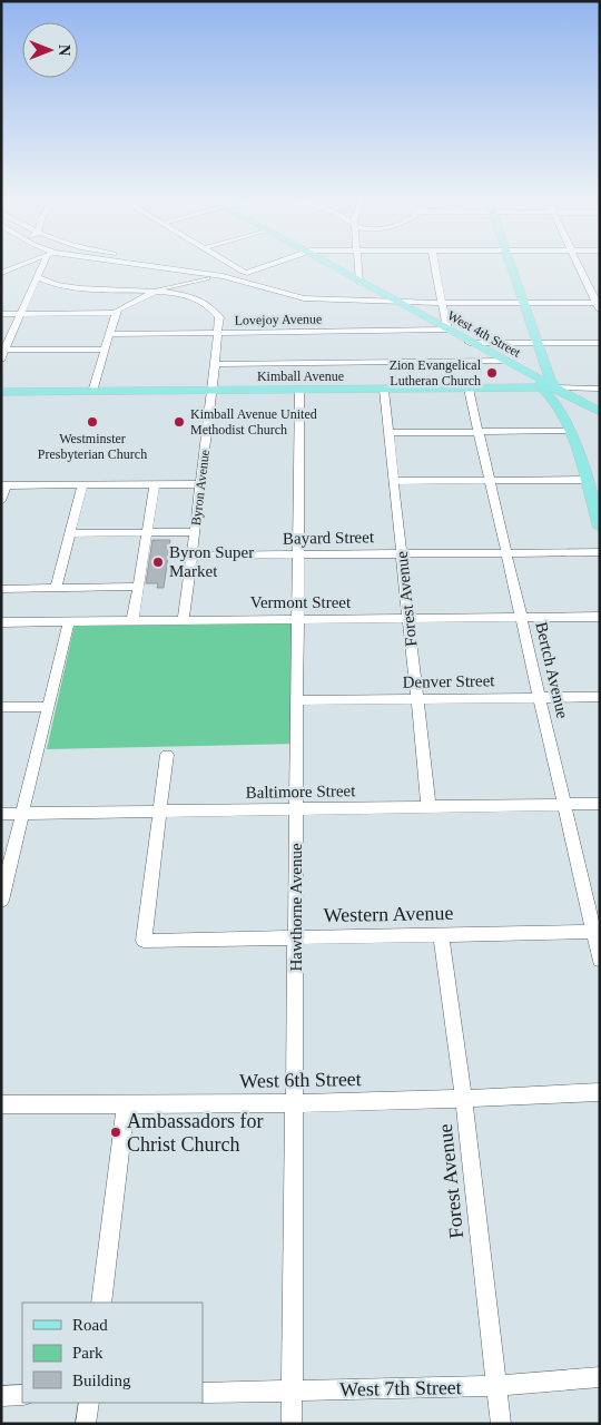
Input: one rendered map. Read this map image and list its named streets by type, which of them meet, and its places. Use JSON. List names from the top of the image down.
{
  "streets": {
    "main road": ["West 4th Street", "Kimball Avenue"],
    "street": [
      "Lovejoy Avenue",
      "Byron Avenue",
      "Bayard Street",
      "Forest Avenue",
      "Vermont Street",
      "Bertch Avenue",
      "Denver Street",
      "Baltimore Street",
      "Hawthorne Avenue",
      "Western Avenue",
      "West 6th Street",
      "West 7th Street"
    ]
  },
  "crossings": [
    ["Lovejoy Avenue", "West 4th Street"],
    ["Lovejoy Avenue", "Byron Avenue"],
    ["West 4th Street", "Kimball Avenue"],
    ["Kimball Avenue", "Byron Avenue"],
    ["Kimball Avenue", "Forest Avenue"],
    ["Kimball Avenue", "Bertch Avenue"],
    ["Kimball Avenue", "Hawthorne Avenue"],
    ["Byron Avenue", "Bayard Street"],
    ["Byron Avenue", "Vermont Street"],
    ["Bayard Street", "Forest Avenue"],
    ["Bayard Street", "Bertch Avenue"],
    ["Bayard Street", "Hawthorne Avenue"],
    ["Forest Avenue", "Vermont Street"],
    ["Forest Avenue", "Denver Street"],
    ["Forest Avenue", "Baltimore Street"],
    ["Forest Avenue", "Western Avenue"],
    ["Forest Avenue", "West 6th Street"],
    ["Forest Avenue", "West 7th Street"],
    ["Vermont Street", "Bertch Avenue"],
    ["Vermont Street", "Hawthorne Avenue"],
    ["Bertch Avenue", "Denver Street"],
    ["Bertch Avenue", "Baltimore Street"],
    ["Bertch Avenue", "Western Avenue"],
    ["Denver Street", "Hawthorne Avenue"],
    ["Baltimore Street", "Hawthorne Avenue"],
    ["Baltimore Street", "Western Avenue"],
    ["Hawthorne Avenue", "Western Avenue"],
    ["Hawthorne Avenue", "West 6th Street"],
    ["Hawthorne Avenue", "West 7th Street"]
  ],
  "places": [
    "Zion Evangelical Lutheran Church",
    "Westminster Presbyterian Church",
    "Kimball Avenue United Methodist Church",
    "Byron Super Market",
    "Ambassadors for Christ Church"
  ],
  "legend": ["Road", "Park", "Building"],
  "north": "right"
}
